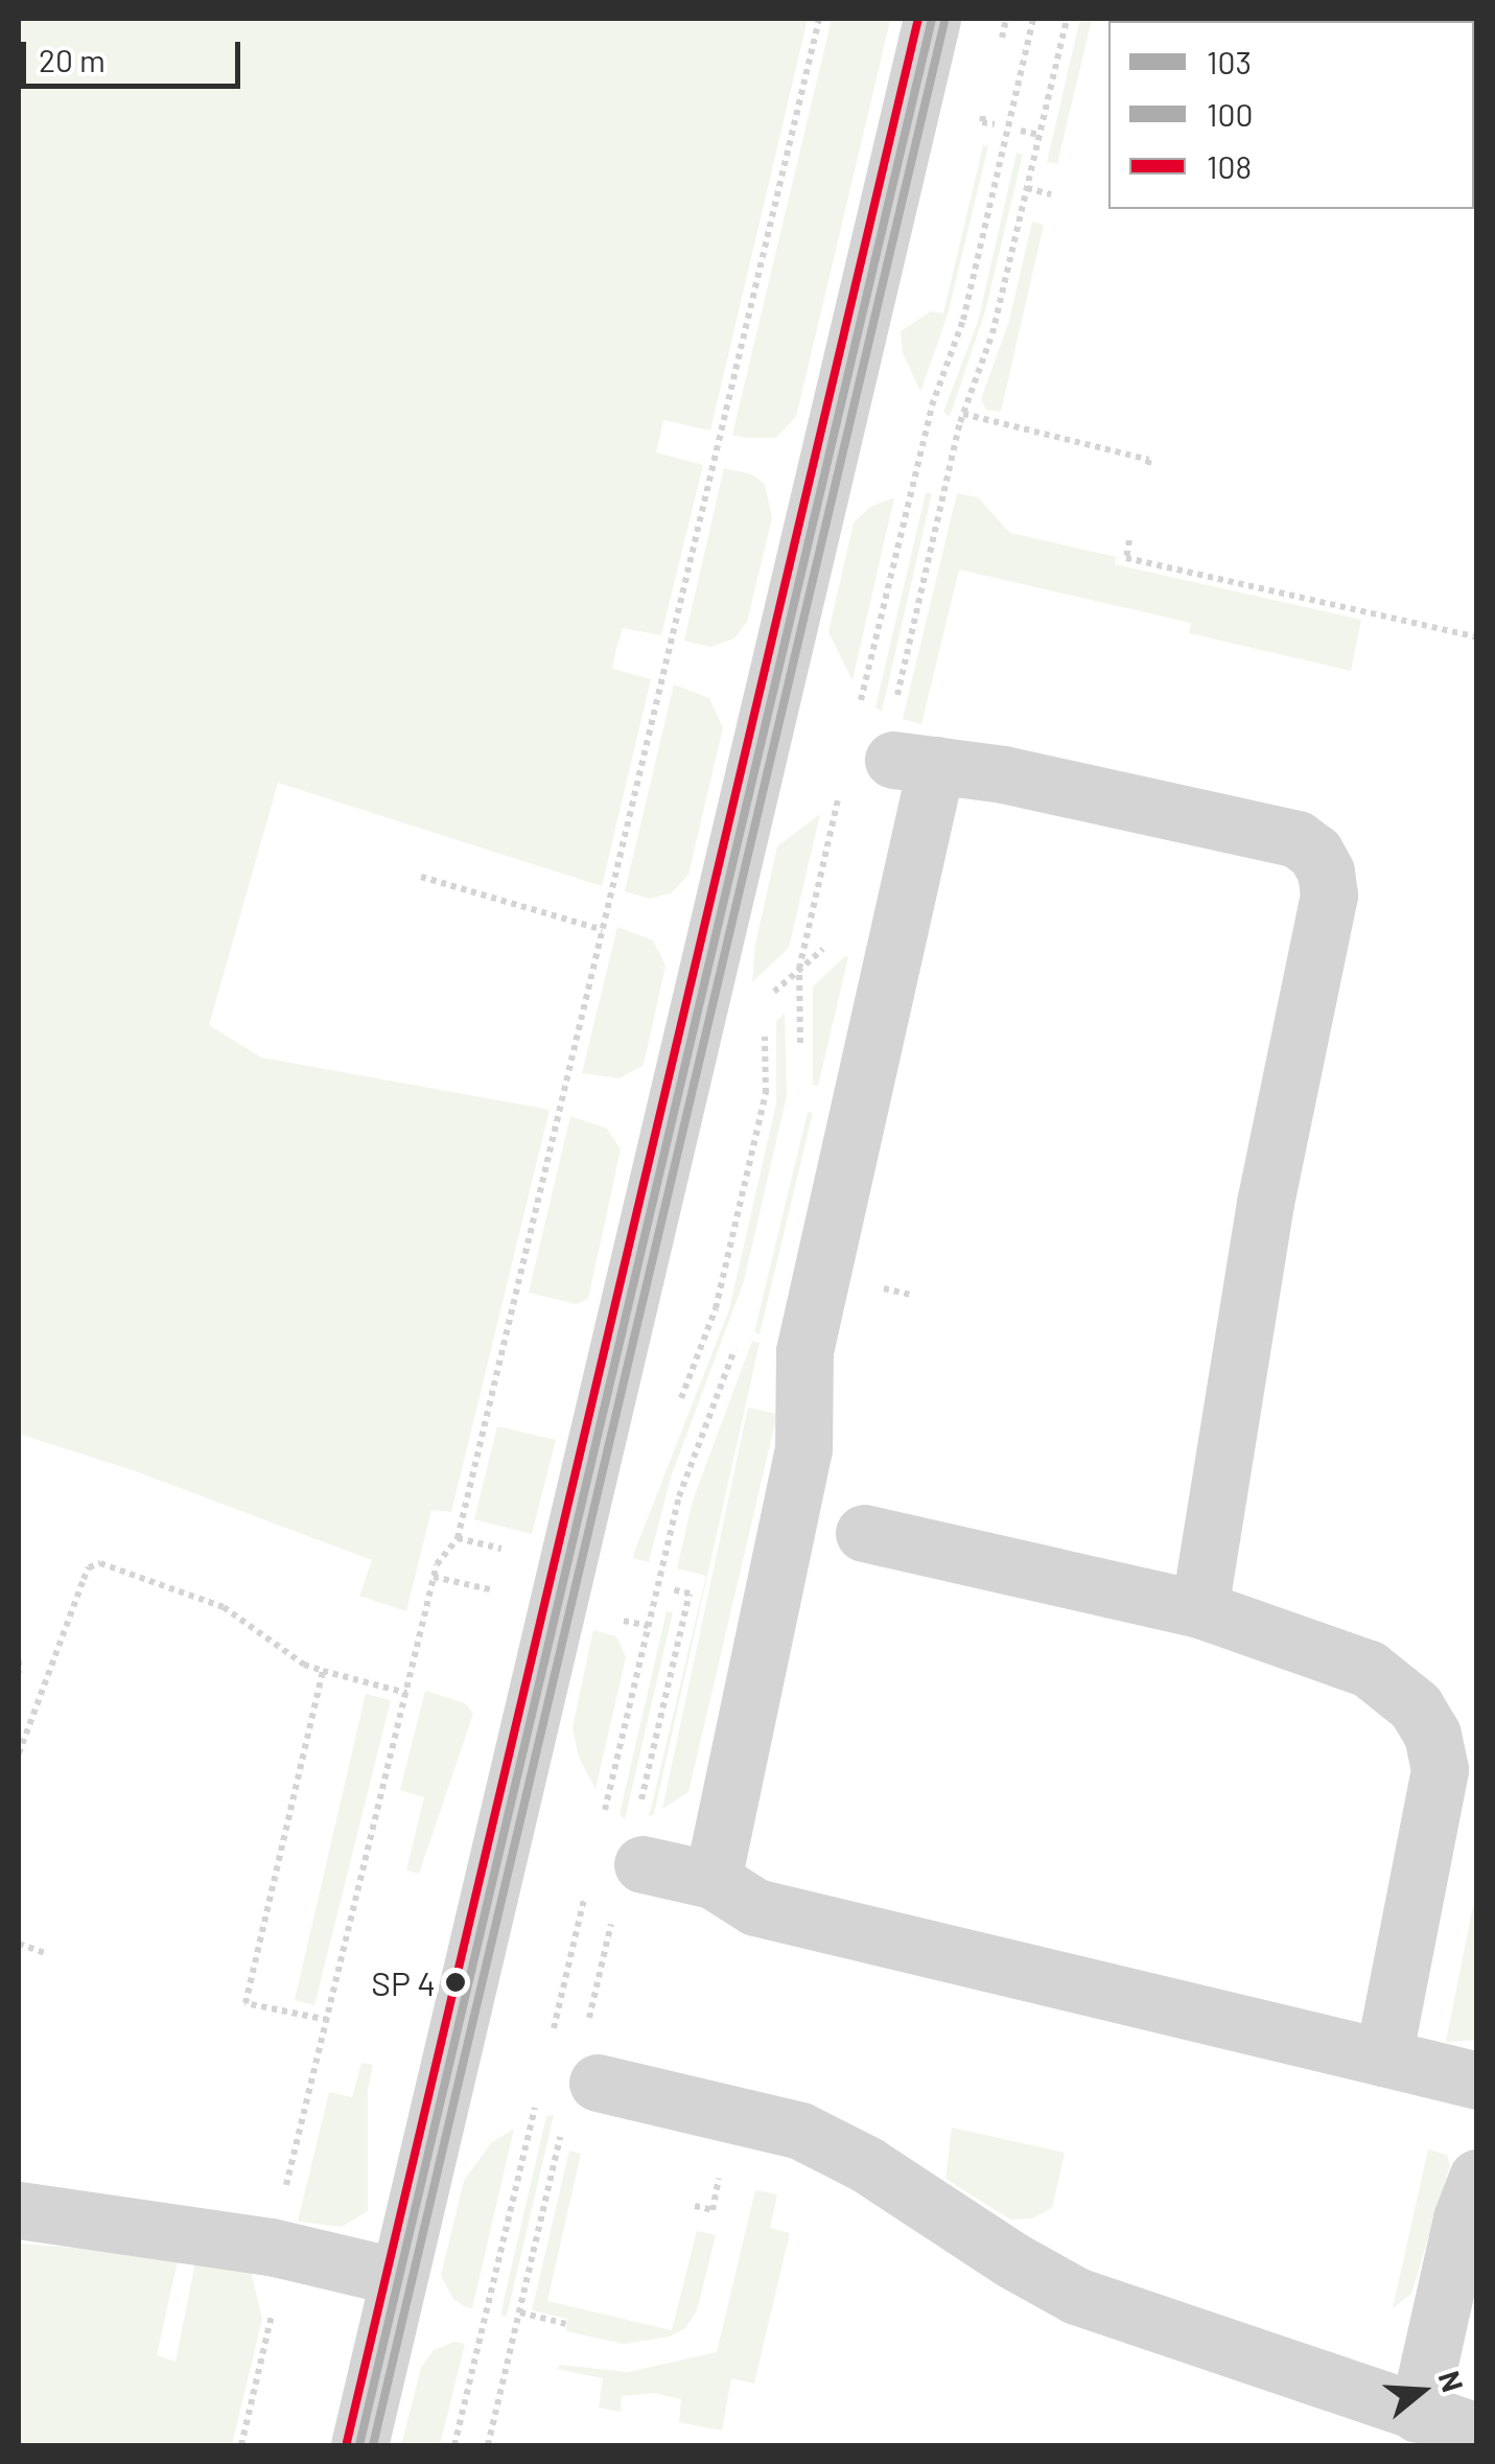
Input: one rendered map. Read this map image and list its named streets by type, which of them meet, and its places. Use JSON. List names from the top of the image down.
{
  "places": ["SP 4"],
  "lines": ["transit line 103", "transit line 108", "transit line 100"],
  "legend": ["103", "100", "108"],
  "scale_bar": "20 m",
  "north": "right"
}
